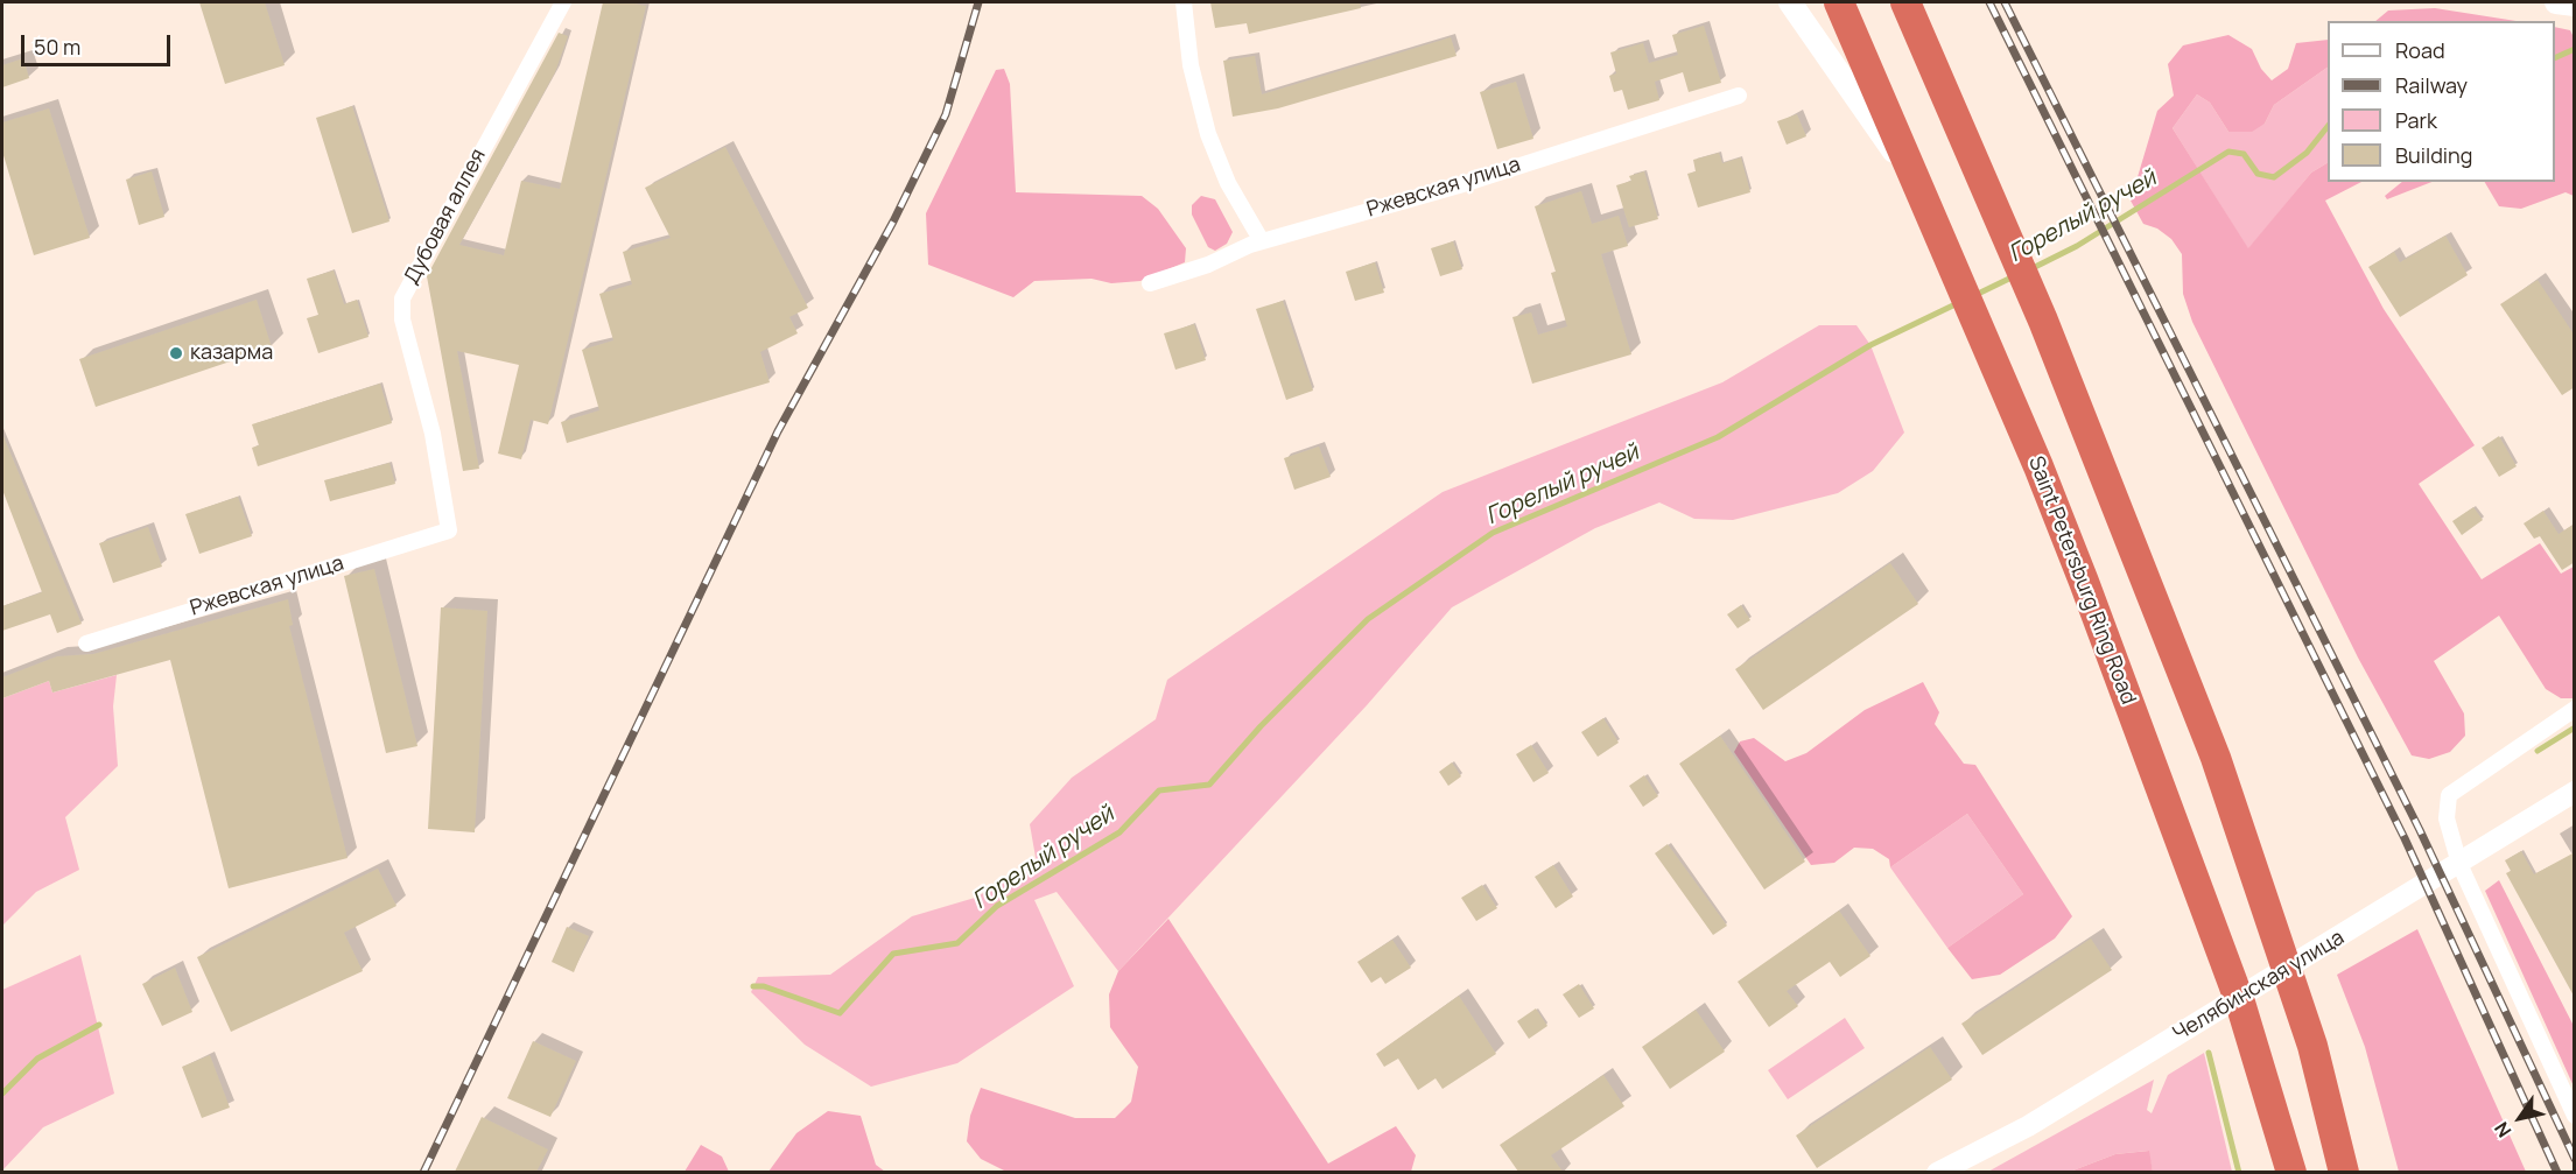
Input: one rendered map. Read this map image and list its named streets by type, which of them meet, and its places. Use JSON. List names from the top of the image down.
{
  "streets": {
    "highway": ["Saint Petersburg Ring Road"],
    "street": ["Ржевская улица", "Дубовая аллея", "Челябинская улица"]
  },
  "crossings": [
    ["Ржевская улица", "Дубовая аллея"]
  ],
  "water": ["Горелый ручей"],
  "places": ["казарма"],
  "legend": [
    "Road",
    "Railway",
    "Park",
    "Building"
  ],
  "scale_bar": "50 m",
  "north": "bottom left"
}
